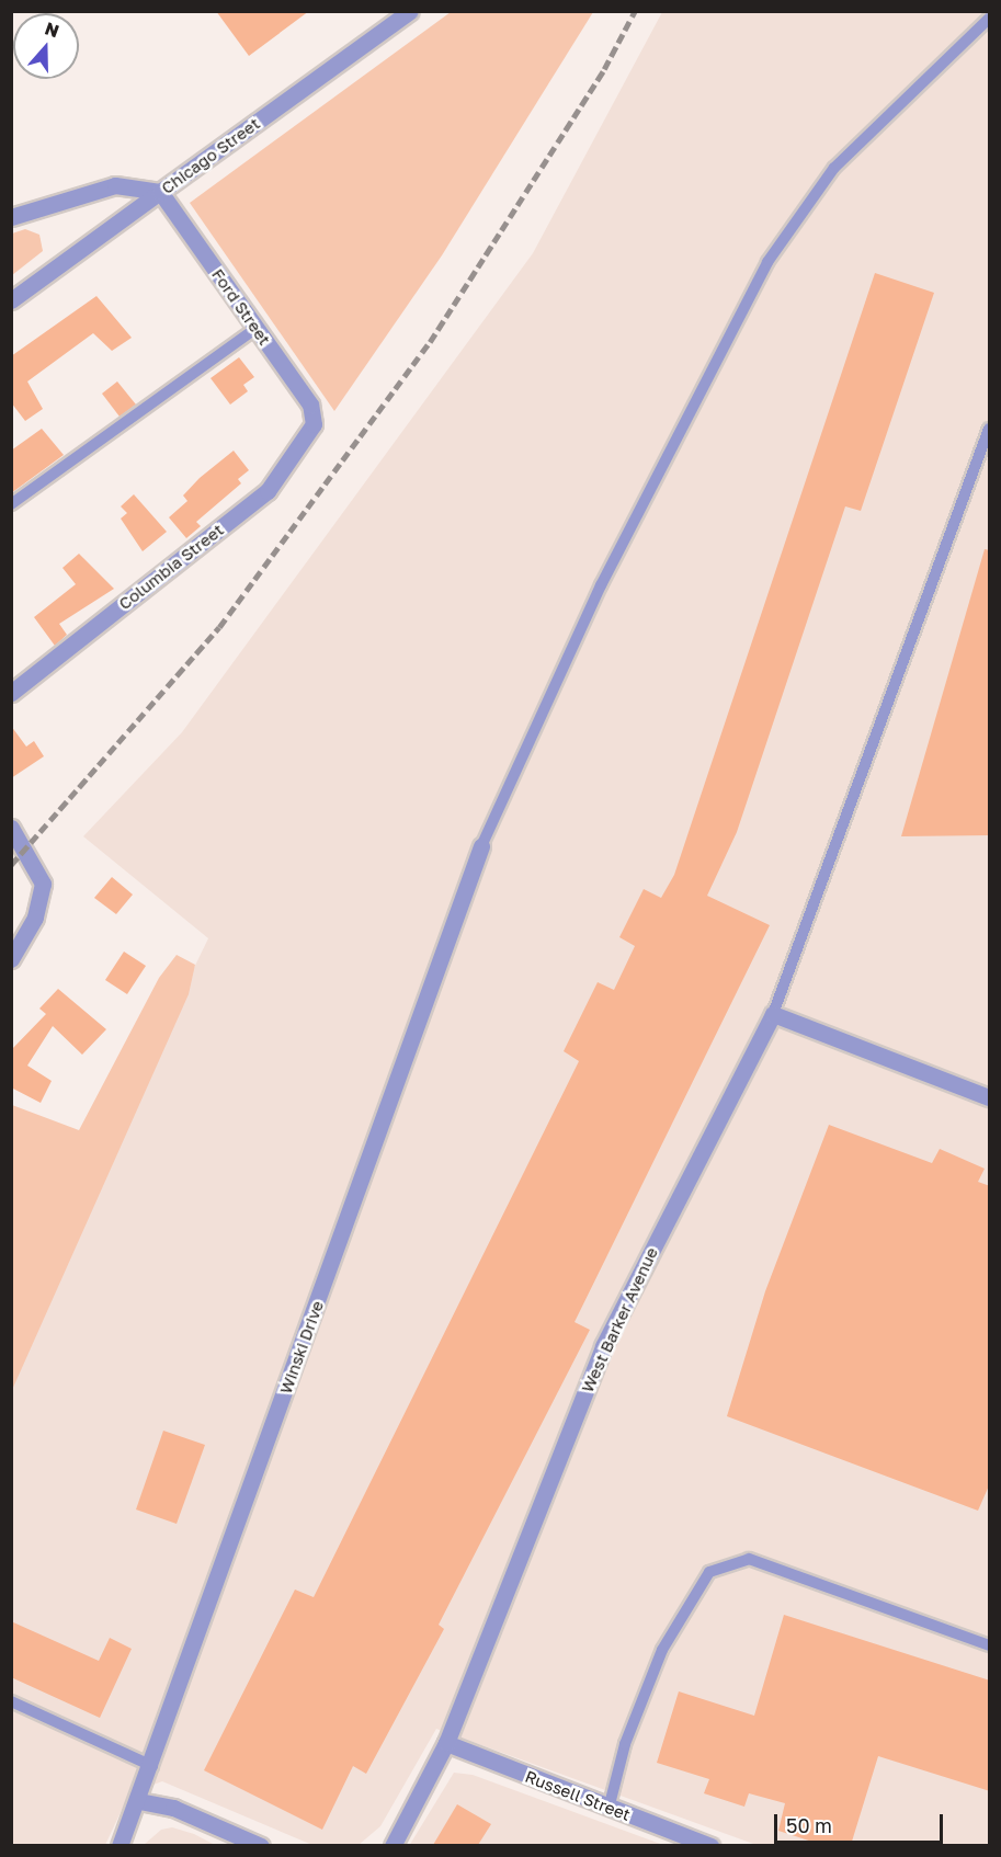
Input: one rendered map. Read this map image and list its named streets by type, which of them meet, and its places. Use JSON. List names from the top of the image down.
{
  "streets": {
    "street": [
      "Chicago Street",
      "Ford Street",
      "Columbia Street",
      "West Barker Avenue",
      "Winski Drive",
      "Russell Street"
    ]
  },
  "crossings": [
    ["Chicago Street", "Ford Street"],
    ["Ford Street", "Columbia Street"],
    ["West Barker Avenue", "Russell Street"]
  ],
  "scale_bar": "50 m",
  "north": "top"
}
